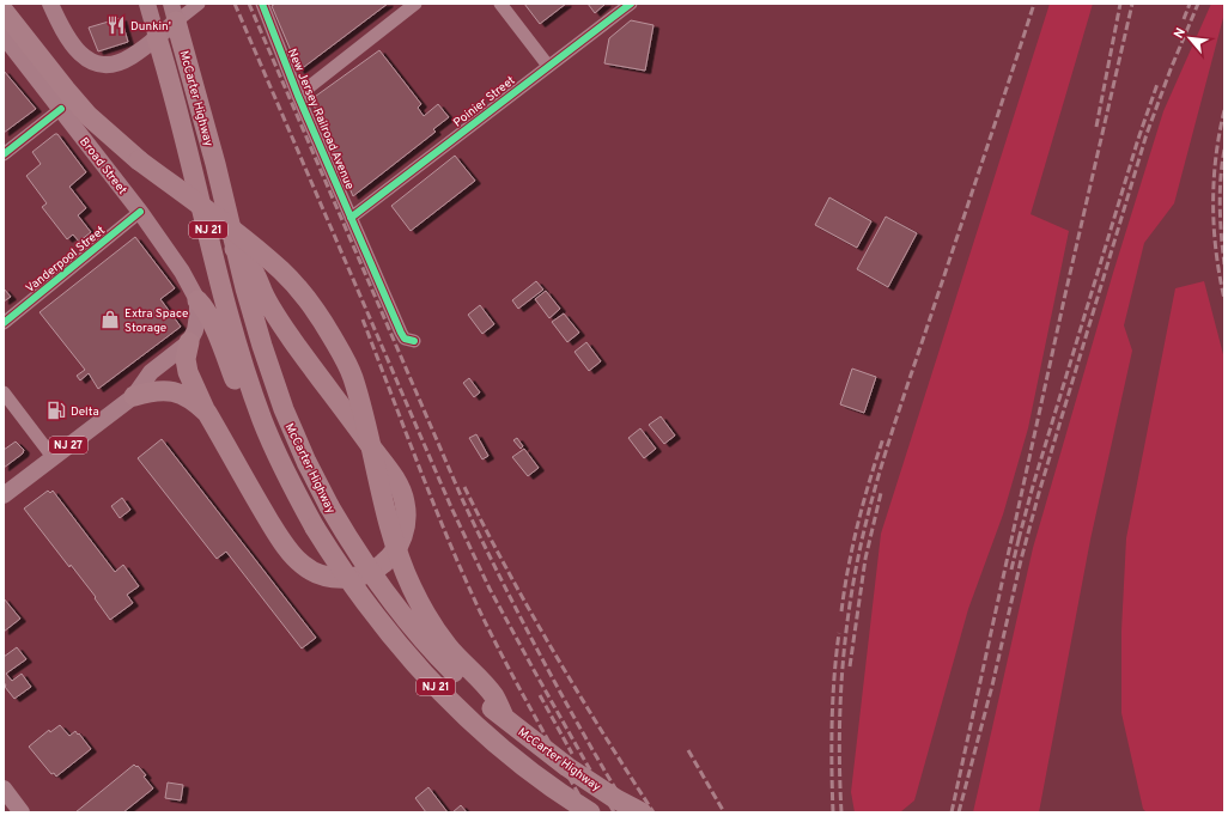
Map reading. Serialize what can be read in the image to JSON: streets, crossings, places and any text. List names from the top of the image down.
{
  "streets": {
    "highway": ["McCarter Highway", "NJ 21"],
    "main road": ["Broad Street", "NJ 27"],
    "street": ["Poinier Street", "New Jersey Railroad Avenue", "Vanderpool Street"]
  },
  "crossings": [
    ["Poinier Street", "New Jersey Railroad Avenue"],
    ["Broad Street", "Vanderpool Street"]
  ],
  "places": {
    "restaurant": ["Dunkin'"],
    "shop": ["Extra Space Storage"],
    "fuel station": ["Delta"]
  },
  "north": "top left"
}
